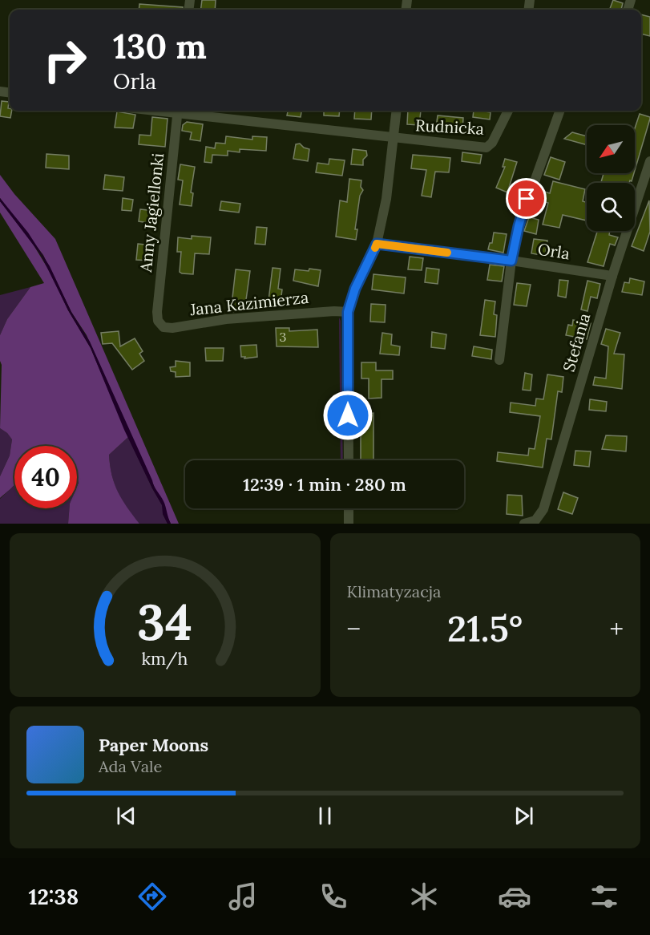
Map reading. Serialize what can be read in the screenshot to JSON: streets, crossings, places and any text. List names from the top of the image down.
{
  "streets": {
    "street": [
      "Rudnicka",
      "Anny Jagiellonki",
      "Orla",
      "Jana Kazimierza",
      "Stefania"
    ]
  },
  "crossings": [
    ["Anny Jagiellonki", "Jana Kazimierza"],
    ["Orla", "Stefania"]
  ],
  "house_numbers": ["3"],
  "north": "bottom left",
  "page": {
    "turn": ["130 m", "Orla"],
    "limit": "40",
    "trip": "12:39 · 1 min · 280 m",
    "tile": "Klimatyzacja",
    "heat": ["−", "21.5°", "+"],
    "song": ["Paper Moons", "Ada Vale"],
    "tabs": "12:38",
    "gauge": ["34", "km/h"]
  }
}
